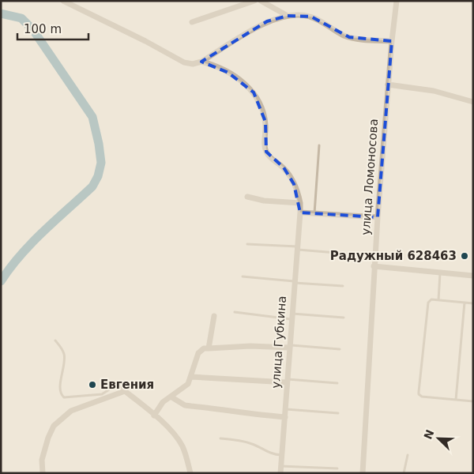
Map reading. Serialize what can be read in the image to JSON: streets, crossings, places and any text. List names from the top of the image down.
{
  "streets": {
    "street": ["улица Ломоносова", "улица Губкина"]
  },
  "places": ["Радужный 628463", "Евгения"],
  "scale_bar": "100 m",
  "north": "top left"
}
